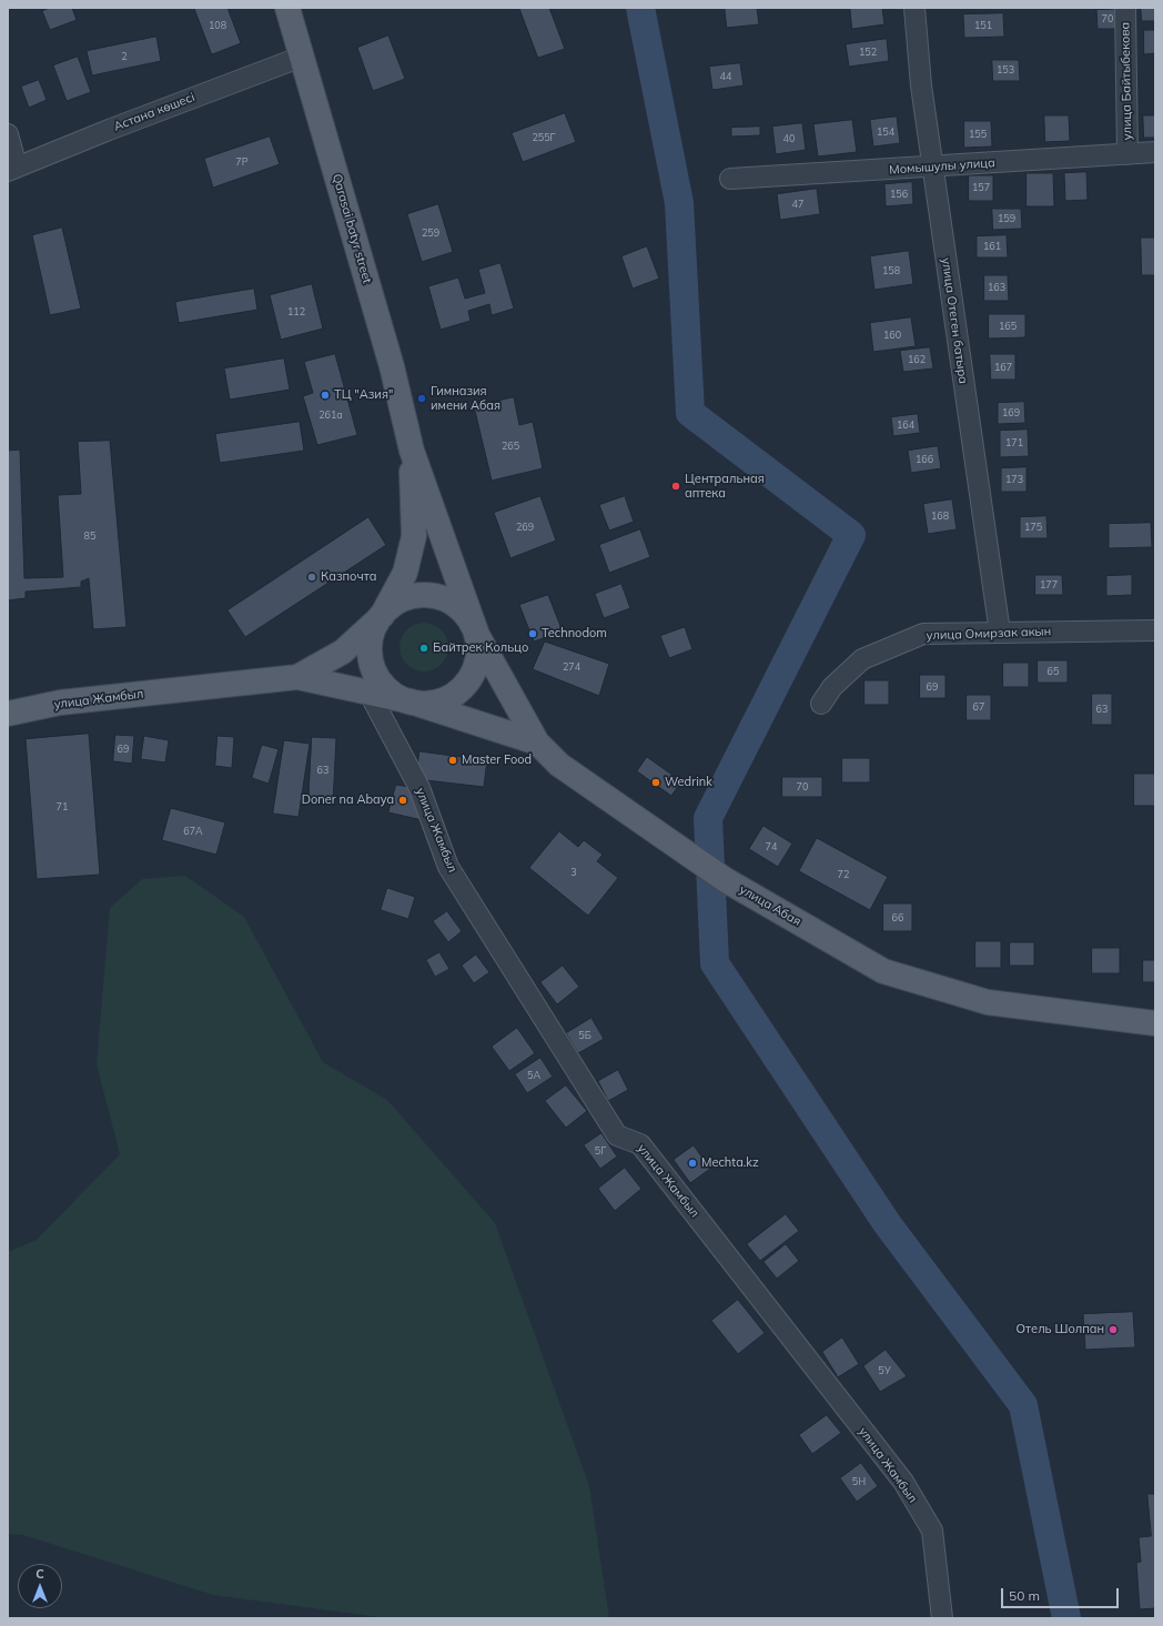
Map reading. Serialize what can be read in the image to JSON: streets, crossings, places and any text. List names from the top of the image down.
{
  "streets": {
    "main road": ["Qarasai batyr street", "улица Жамбыл", "улица Абая"],
    "street": [
      "улица Байтыбекова",
      "Астана көшесі",
      "Момышулы улица",
      "улица Отеген батыра",
      "улица Омирзак акын"
    ]
  },
  "crossings": [
    ["улица Байтыбекова", "Момышулы улица"],
    ["Астана көшесі", "Qarasai batyr street"],
    ["Момышулы улица", "улица Отеген батыра"],
    ["улица Отеген батыра", "улица Омирзак акын"],
    ["улица Жамбыл", "улица Абая"]
  ],
  "places": [
    "ТЦ \"Азия\"",
    "Гимназия имени Абая",
    "Центральная аптека",
    "Казпочта",
    "Technodom",
    "Байтрек Кольцо",
    "Master Food",
    "Wedrink",
    "Doner na Abaya",
    "Mechta.kz",
    "Отель Шолпан"
  ],
  "house_numbers": [
    "70",
    "108",
    "151",
    "152",
    "2",
    "153",
    "44",
    "154",
    "155",
    "255Г",
    "40",
    "7P",
    "157",
    "156",
    "47",
    "159",
    "259",
    "161",
    "158",
    "163",
    "112",
    "165",
    "160",
    "162",
    "167",
    "169",
    "261а",
    "164",
    "171",
    "265",
    "166",
    "173",
    "168",
    "269",
    "175",
    "85",
    "177",
    "274",
    "65",
    "69",
    "67",
    "63",
    "69",
    "63",
    "70",
    "71",
    "67А",
    "74",
    "3",
    "72",
    "66",
    "5Б",
    "5А",
    "5Г",
    "5У",
    "5H"
  ],
  "scale_bar": "50 m",
  "north": "top"
}
